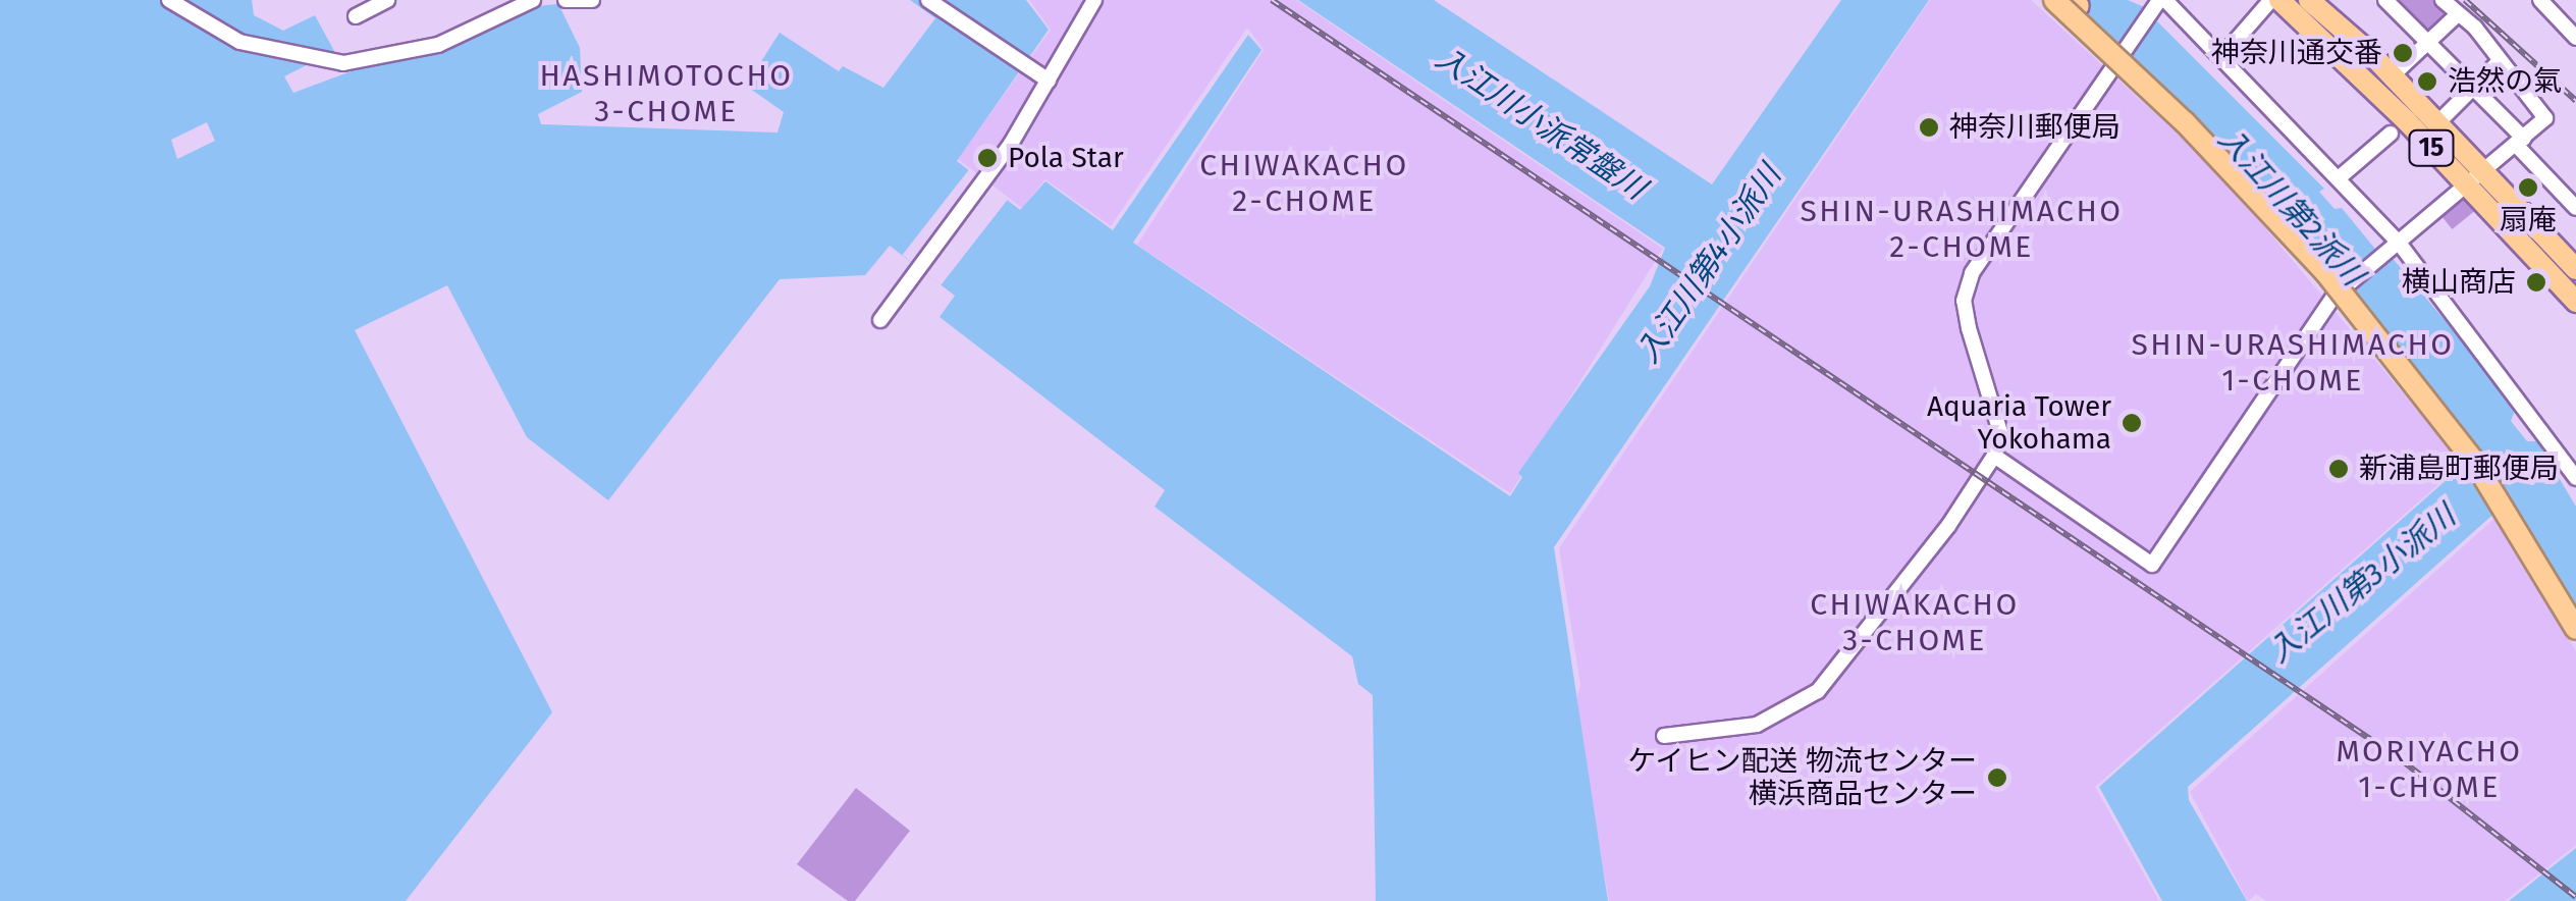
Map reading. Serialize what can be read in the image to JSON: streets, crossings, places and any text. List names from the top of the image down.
{
  "streets": {
    "highway": ["15"]
  },
  "districts": [
    "HASHIMOTOCHO 3-CHOME",
    "CHIWAKACHO 2-CHOME",
    "SHIN-URASHIMACHO 2-CHOME",
    "SHIN-URASHIMACHO 1-CHOME",
    "CHIWAKACHO 3-CHOME",
    "MORIYACHO 1-CHOME"
  ],
  "water": [
    "入江川小派常盤川",
    "入江川第2派川",
    "入江川第4小派川",
    "入江川第3小派川"
  ],
  "places": [
    "神奈川通交番",
    "浩然の氣",
    "神奈川郵便局",
    "Pola Star",
    "扇庵",
    "横山商店",
    "Aquaria Tower Yokohama",
    "新浦島町郵便局",
    "ケイヒン配送 物流センター 横浜商品センター"
  ]
}
